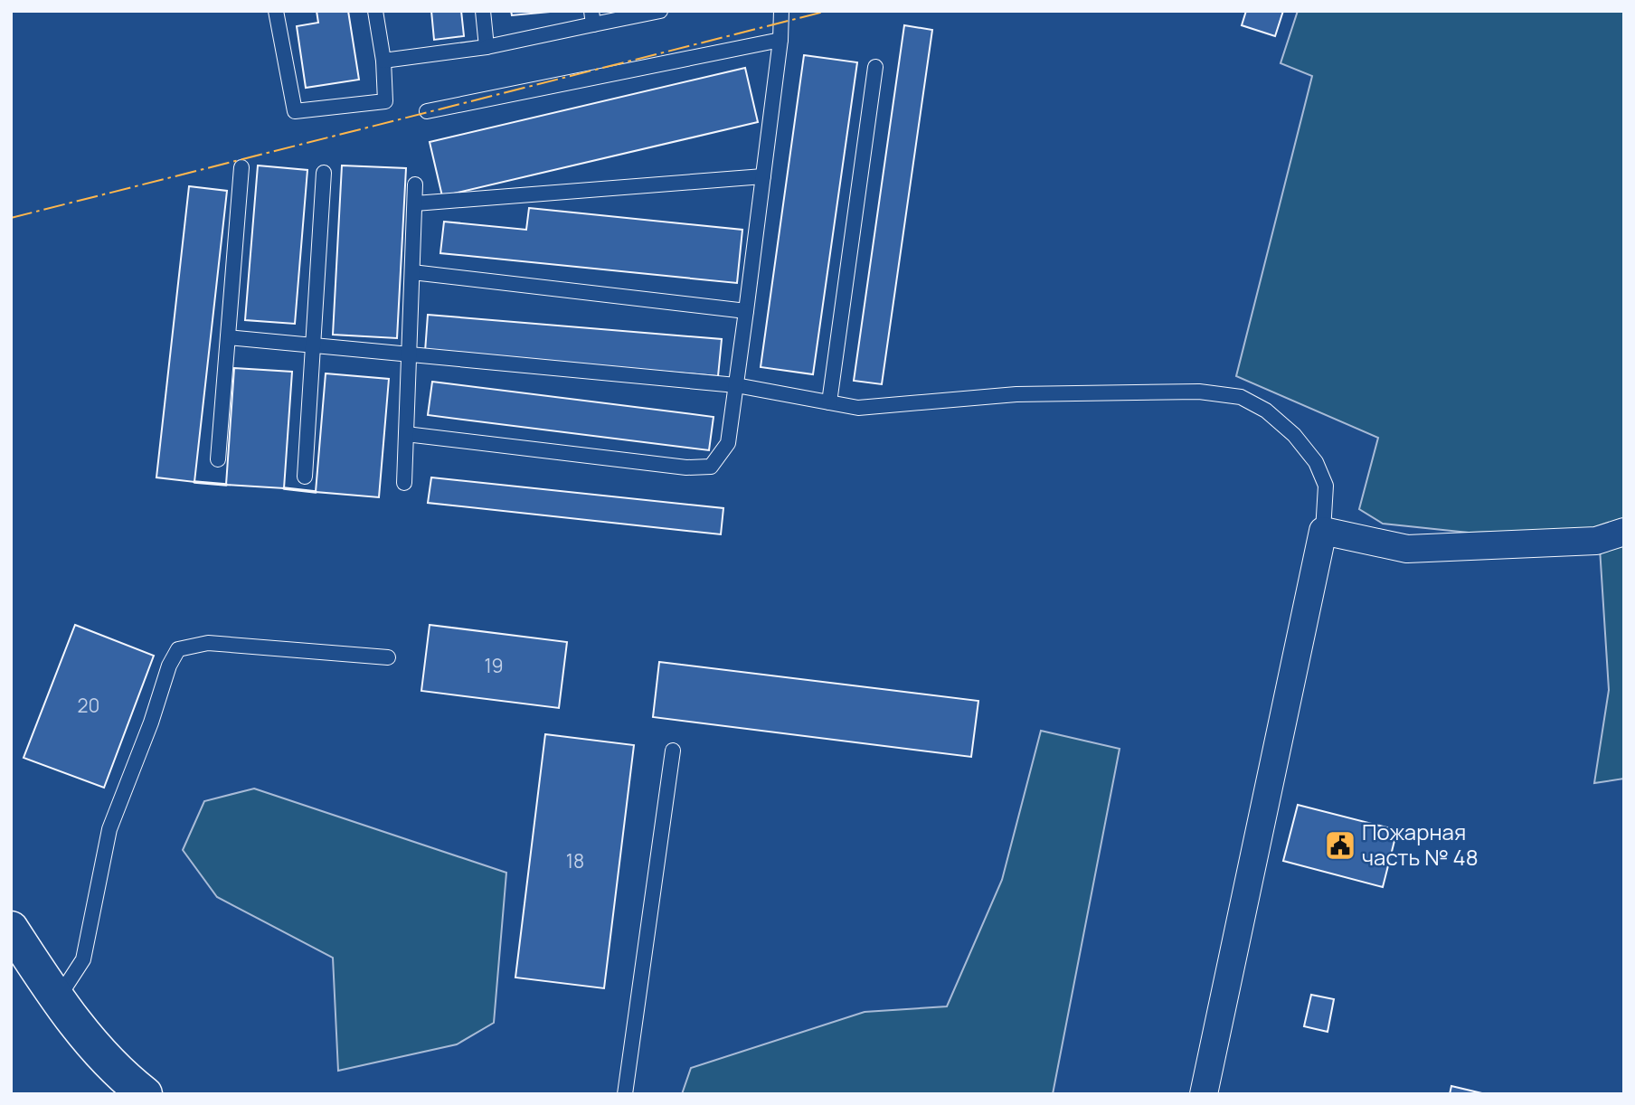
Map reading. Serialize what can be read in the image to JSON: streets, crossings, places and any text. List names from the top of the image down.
{
  "places": {
    "public building": ["Пожарная часть № 48"]
  },
  "house_numbers": ["19", "20", "18"]
}
